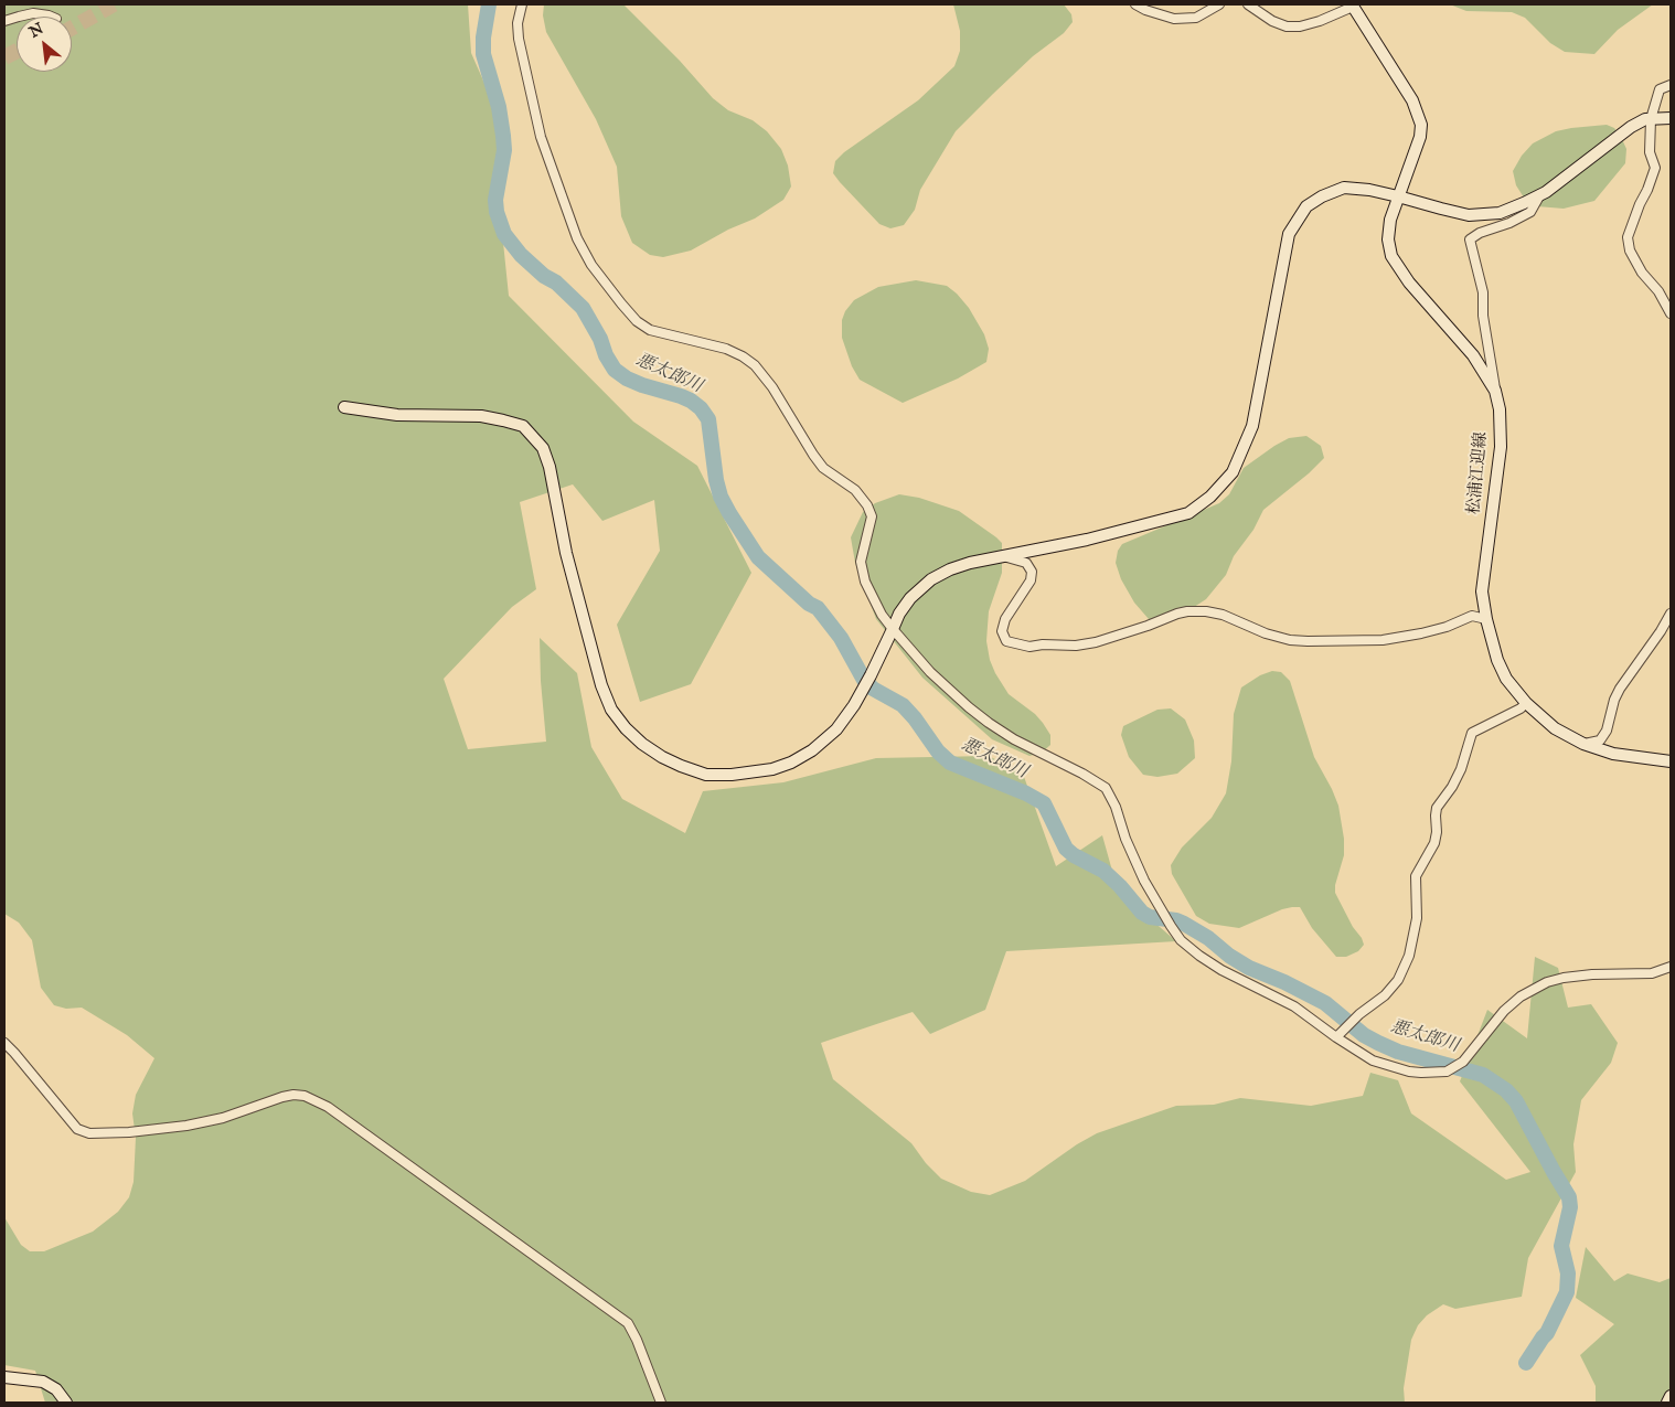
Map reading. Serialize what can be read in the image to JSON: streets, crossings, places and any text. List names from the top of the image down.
{
  "streets": {
    "street": ["松浦江迎線"]
  },
  "water": ["悪太郎川"],
  "north": "top left"
}
